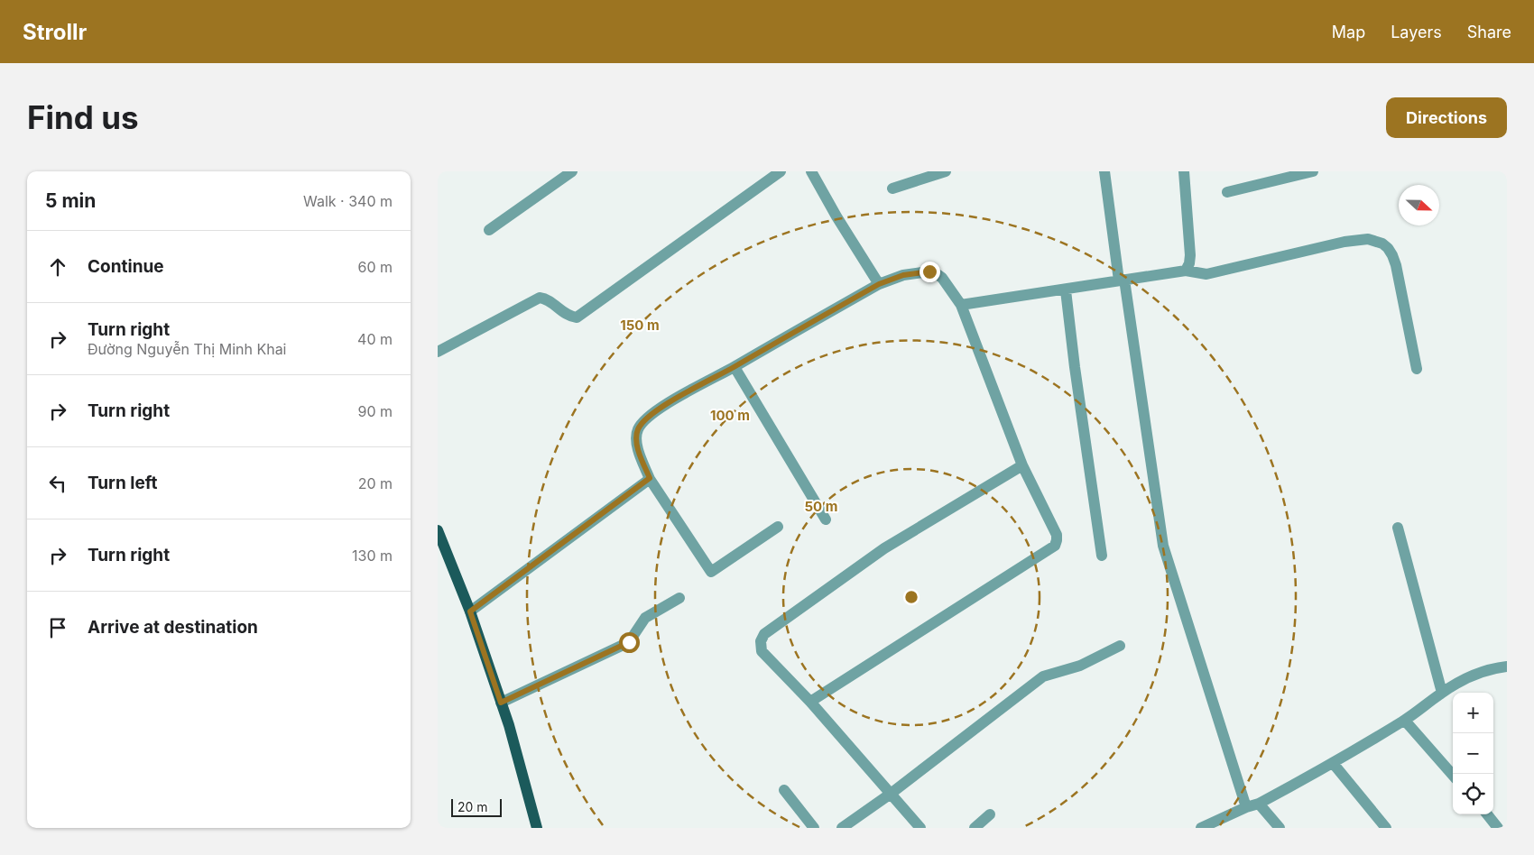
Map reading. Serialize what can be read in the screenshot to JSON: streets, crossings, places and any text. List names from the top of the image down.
{
  "scale_bar": "20 m",
  "north": "right",
  "page": {
    "header": "Strollr",
    "nav": ["Map", "Layers", "Share"],
    "buttons": "Directions",
    "title": "Find us",
    "heading": ["5 min", "Walk · 340 m"],
    "list": [
      ["Continue", "60 m"],
      ["Turn right", "Đường Nguyễn Thị Minh Khai", "40 m"],
      ["Turn right", "90 m"],
      ["Turn left", "20 m"],
      ["Turn right", "130 m"],
      "Arrive at destination"
    ],
    "map_buttons": ["+", "−"],
    "scale": "20 m"
  },
  "rings": ["150 m", "100 m", "50 m"]
}
